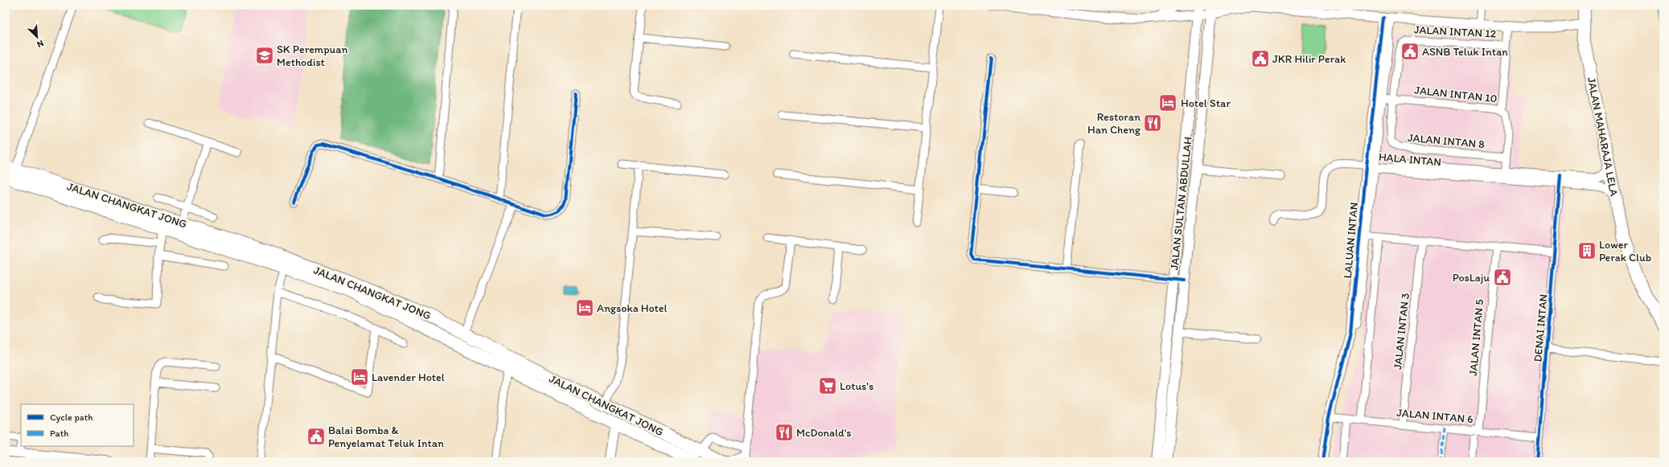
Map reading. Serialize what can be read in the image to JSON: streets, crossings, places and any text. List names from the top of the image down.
{
  "streets": {
    "highway": ["JALAN MAHARAJA LELA", "JALAN CHANGKAT JONG"],
    "main road": ["JALAN SULTAN ABDULLAH"],
    "street": [
      "JALAN INTAN 12",
      "JALAN INTAN 10",
      "JALAN INTAN 8",
      "HALA INTAN",
      "LALUAN INTAN",
      "DENAI INTAN",
      "JALAN INTAN 3",
      "JALAN INTAN 5",
      "JALAN INTAN 6"
    ]
  },
  "crossings": [
    ["JALAN INTAN 12", "JALAN INTAN 10"],
    ["JALAN INTAN 12", "JALAN INTAN 8"],
    ["JALAN INTAN 10", "JALAN INTAN 8"],
    ["JALAN INTAN 10", "HALA INTAN"],
    ["JALAN INTAN 10", "LALUAN INTAN"],
    ["JALAN MAHARAJA LELA", "HALA INTAN"],
    ["HALA INTAN", "LALUAN INTAN"],
    ["HALA INTAN", "DENAI INTAN"],
    ["LALUAN INTAN", "JALAN INTAN 6"],
    ["DENAI INTAN", "JALAN INTAN 6"],
    ["JALAN INTAN 3", "JALAN INTAN 6"],
    ["JALAN INTAN 5", "JALAN INTAN 6"]
  ],
  "places": {
    "public building": [
      "ASNB Teluk Intan",
      "JKR Hilir Perak",
      "PosLaju",
      "Balai Bomba & Penyelamat Teluk Intan"
    ],
    "school or university": ["SK Perempuan Methodist"],
    "hotel": ["Hotel Star", "Angsoka Hotel", "Lavender Hotel"],
    "restaurant": ["Restoran Han Cheng", "McDonald's"],
    "building": ["Lower Perak Club"],
    "supermarket": ["Lotus's"]
  },
  "legend": ["Cycle path", "Path"],
  "north": "bottom right"
}
